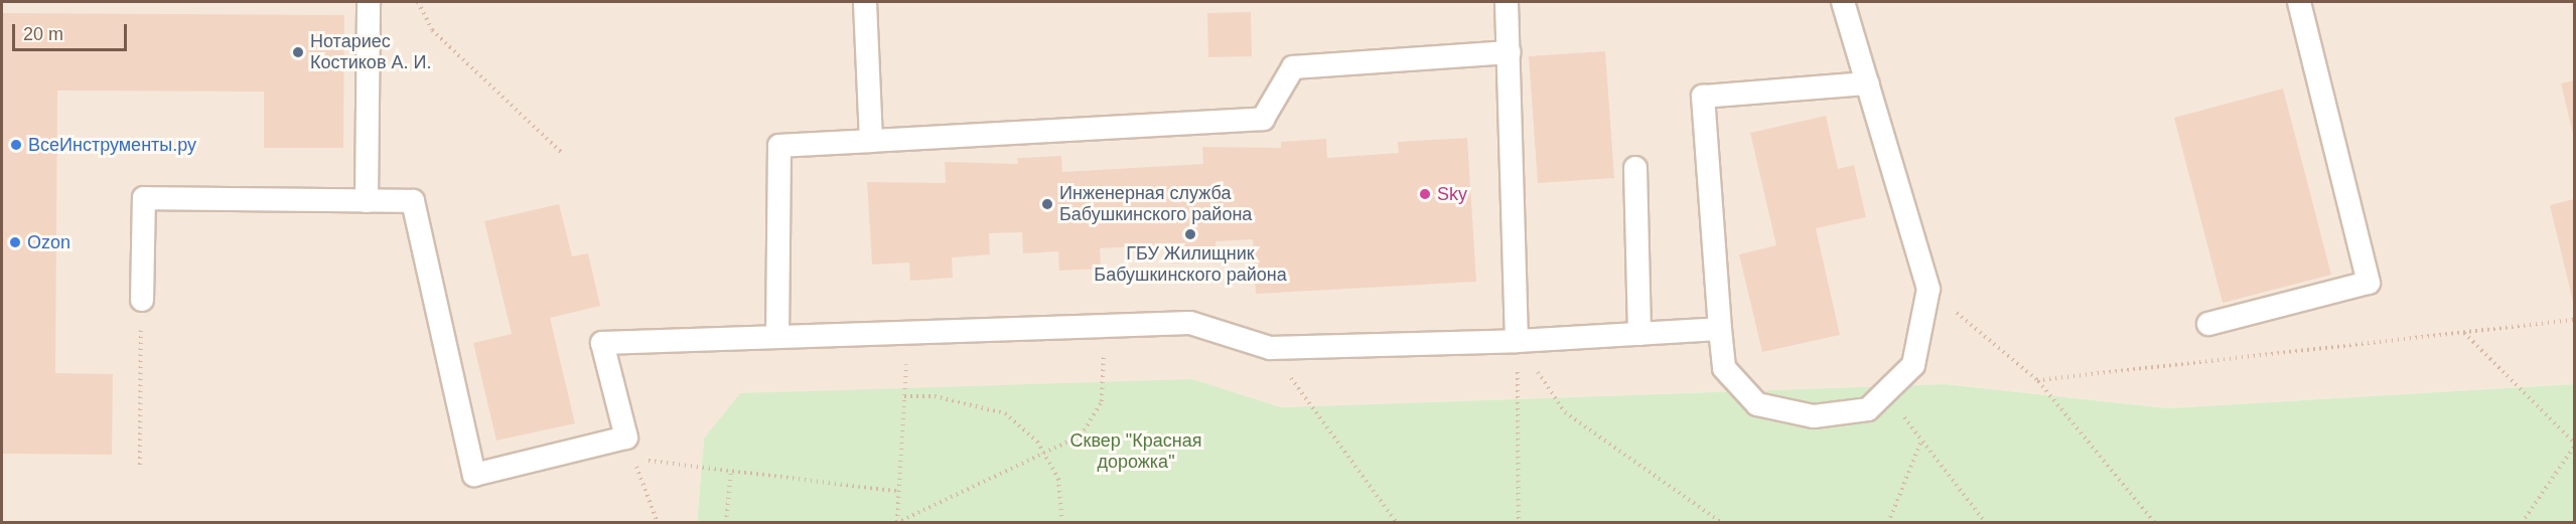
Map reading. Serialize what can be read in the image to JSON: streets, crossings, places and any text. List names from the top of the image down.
{
  "parks": ["Сквер \"Красная дорожка\""],
  "places": [
    "Нотариec Костиков А. И.",
    "ВсеИнструменты.ру",
    "Sky",
    "Инженерная служба Бабушкинского района",
    "ГБУ Жилищник Бабушкинского района",
    "Ozon"
  ],
  "scale_bar": "20 m"
}
